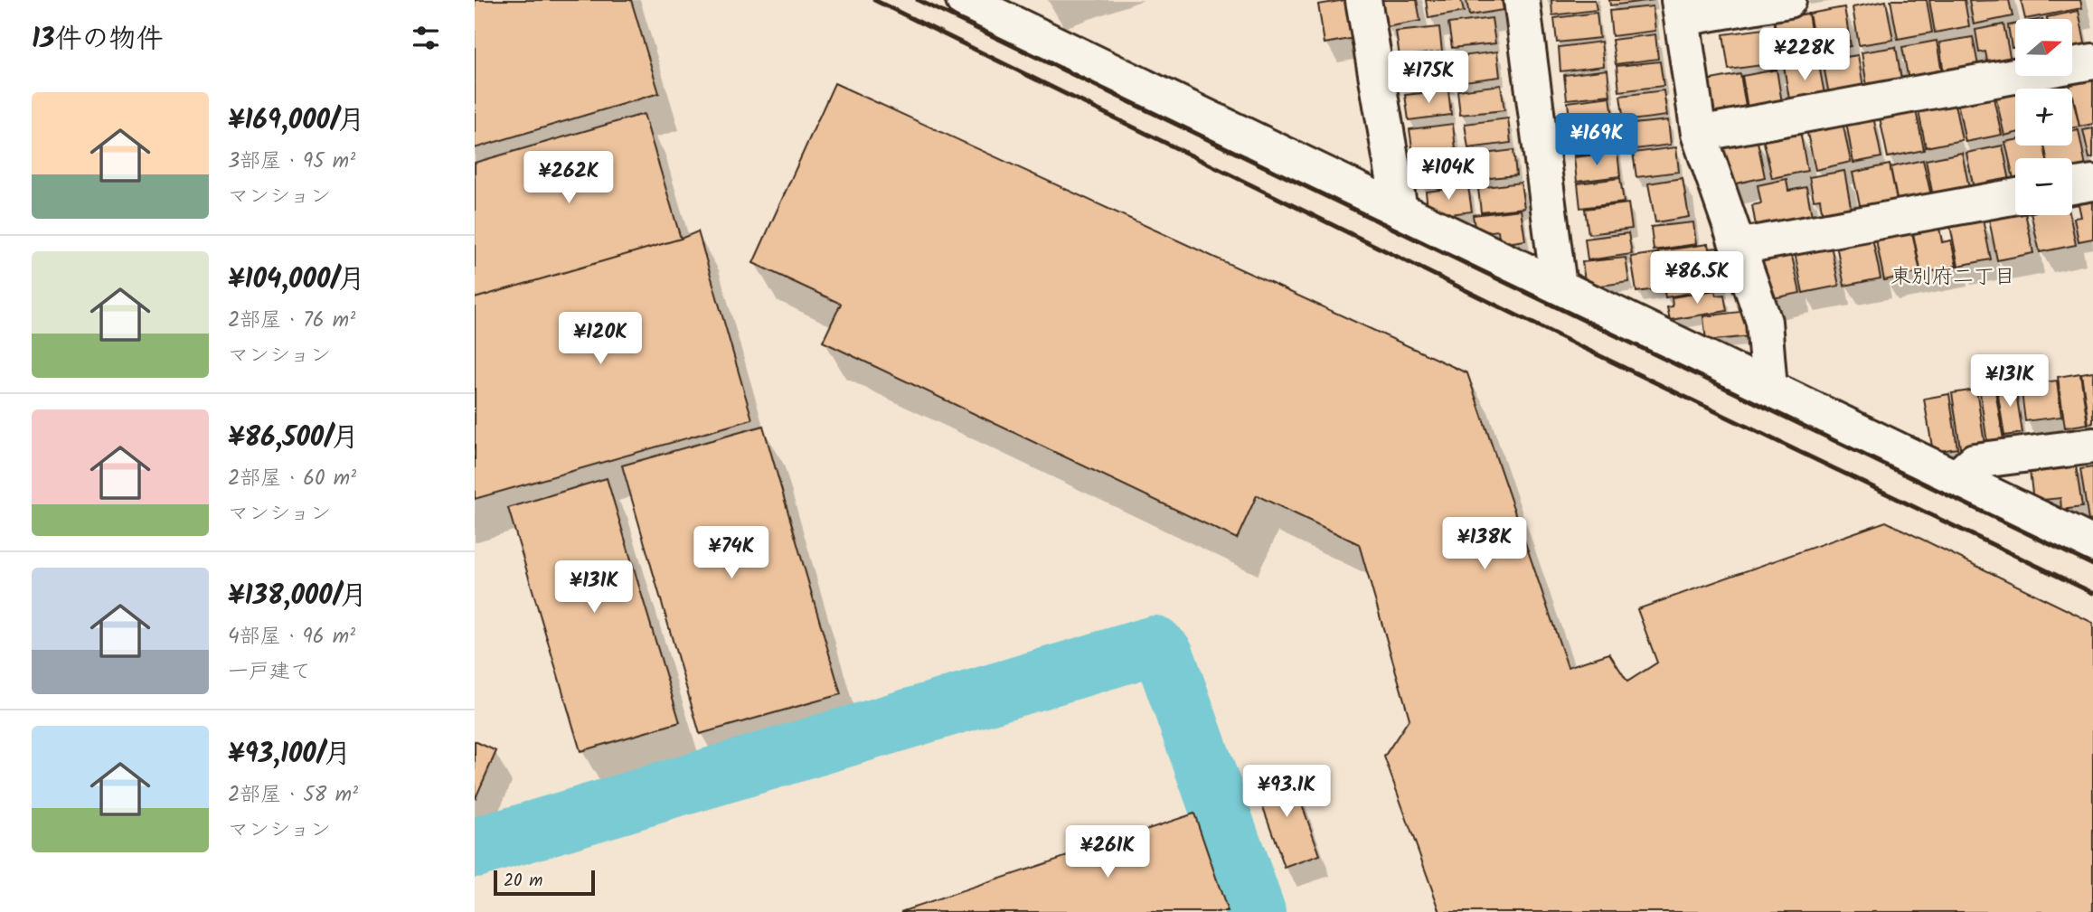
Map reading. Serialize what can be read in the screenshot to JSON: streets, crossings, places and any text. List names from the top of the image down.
{
  "districts": ["東別府二丁目"],
  "scale_bar": "20 m",
  "north": "right",
  "page": {
    "heading": "13件の物件",
    "map_buttons": ["+", "−"],
    "price": [
      "¥228K",
      "¥175K",
      "¥169K",
      "¥104K",
      "¥262K",
      "¥86.5K",
      "¥120K",
      "¥131K",
      "¥138K",
      "¥74K",
      "¥131K",
      "¥93.1K",
      "¥261K"
    ],
    "list": [
      {
        "name": "¥169,000/月",
        "note": "3部屋 · 95 m² · マンション"
      },
      {
        "name": "¥104,000/月",
        "note": "2部屋 · 76 m² · マンション"
      },
      {
        "name": "¥86,500/月",
        "note": "2部屋 · 60 m² · マンション"
      },
      {
        "name": "¥138,000/月",
        "note": "4部屋 · 96 m² · 一戸建て"
      },
      {
        "name": "¥93,100/月",
        "note": "2部屋 · 58 m² · マンション"
      }
    ],
    "scale": "20 m"
  }
}
